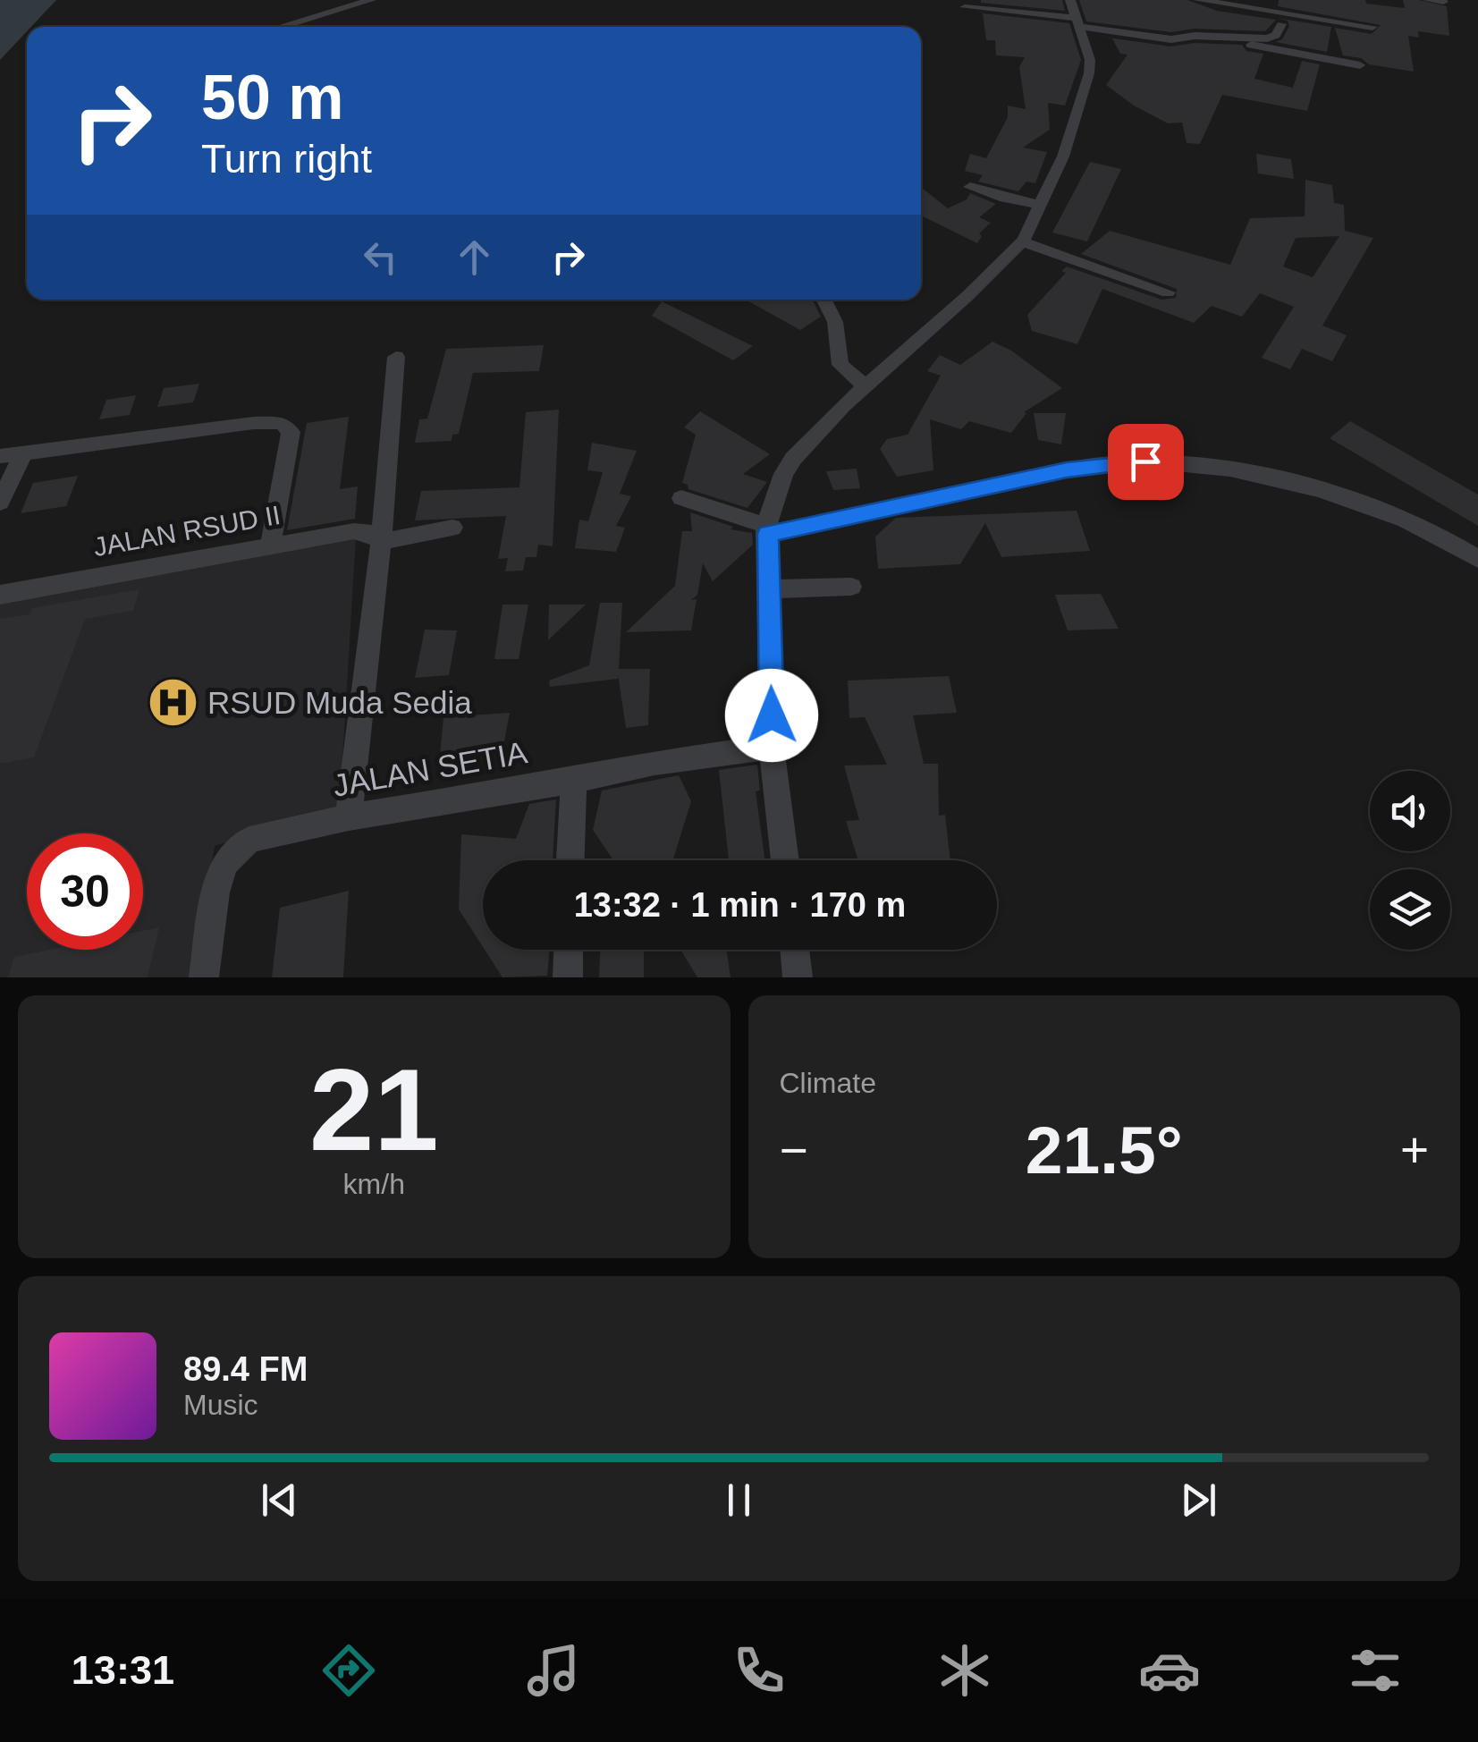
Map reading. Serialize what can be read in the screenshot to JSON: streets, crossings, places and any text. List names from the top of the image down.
{
  "streets": {
    "street": ["JALAN RSUD II", "JALAN SETIA"]
  },
  "places": {
    "hospital": ["RSUD Muda Sedia"]
  },
  "page": {
    "turn": ["50 m", "Turn right"],
    "limit": "30",
    "trip": "13:32 · 1 min · 170 m",
    "tile": [
      ["21", "km/h"],
      "Climate"
    ],
    "heat": ["−", "21.5°", "+"],
    "song": ["89.4 FM", "Music"],
    "tabs": "13:31"
  }
}
